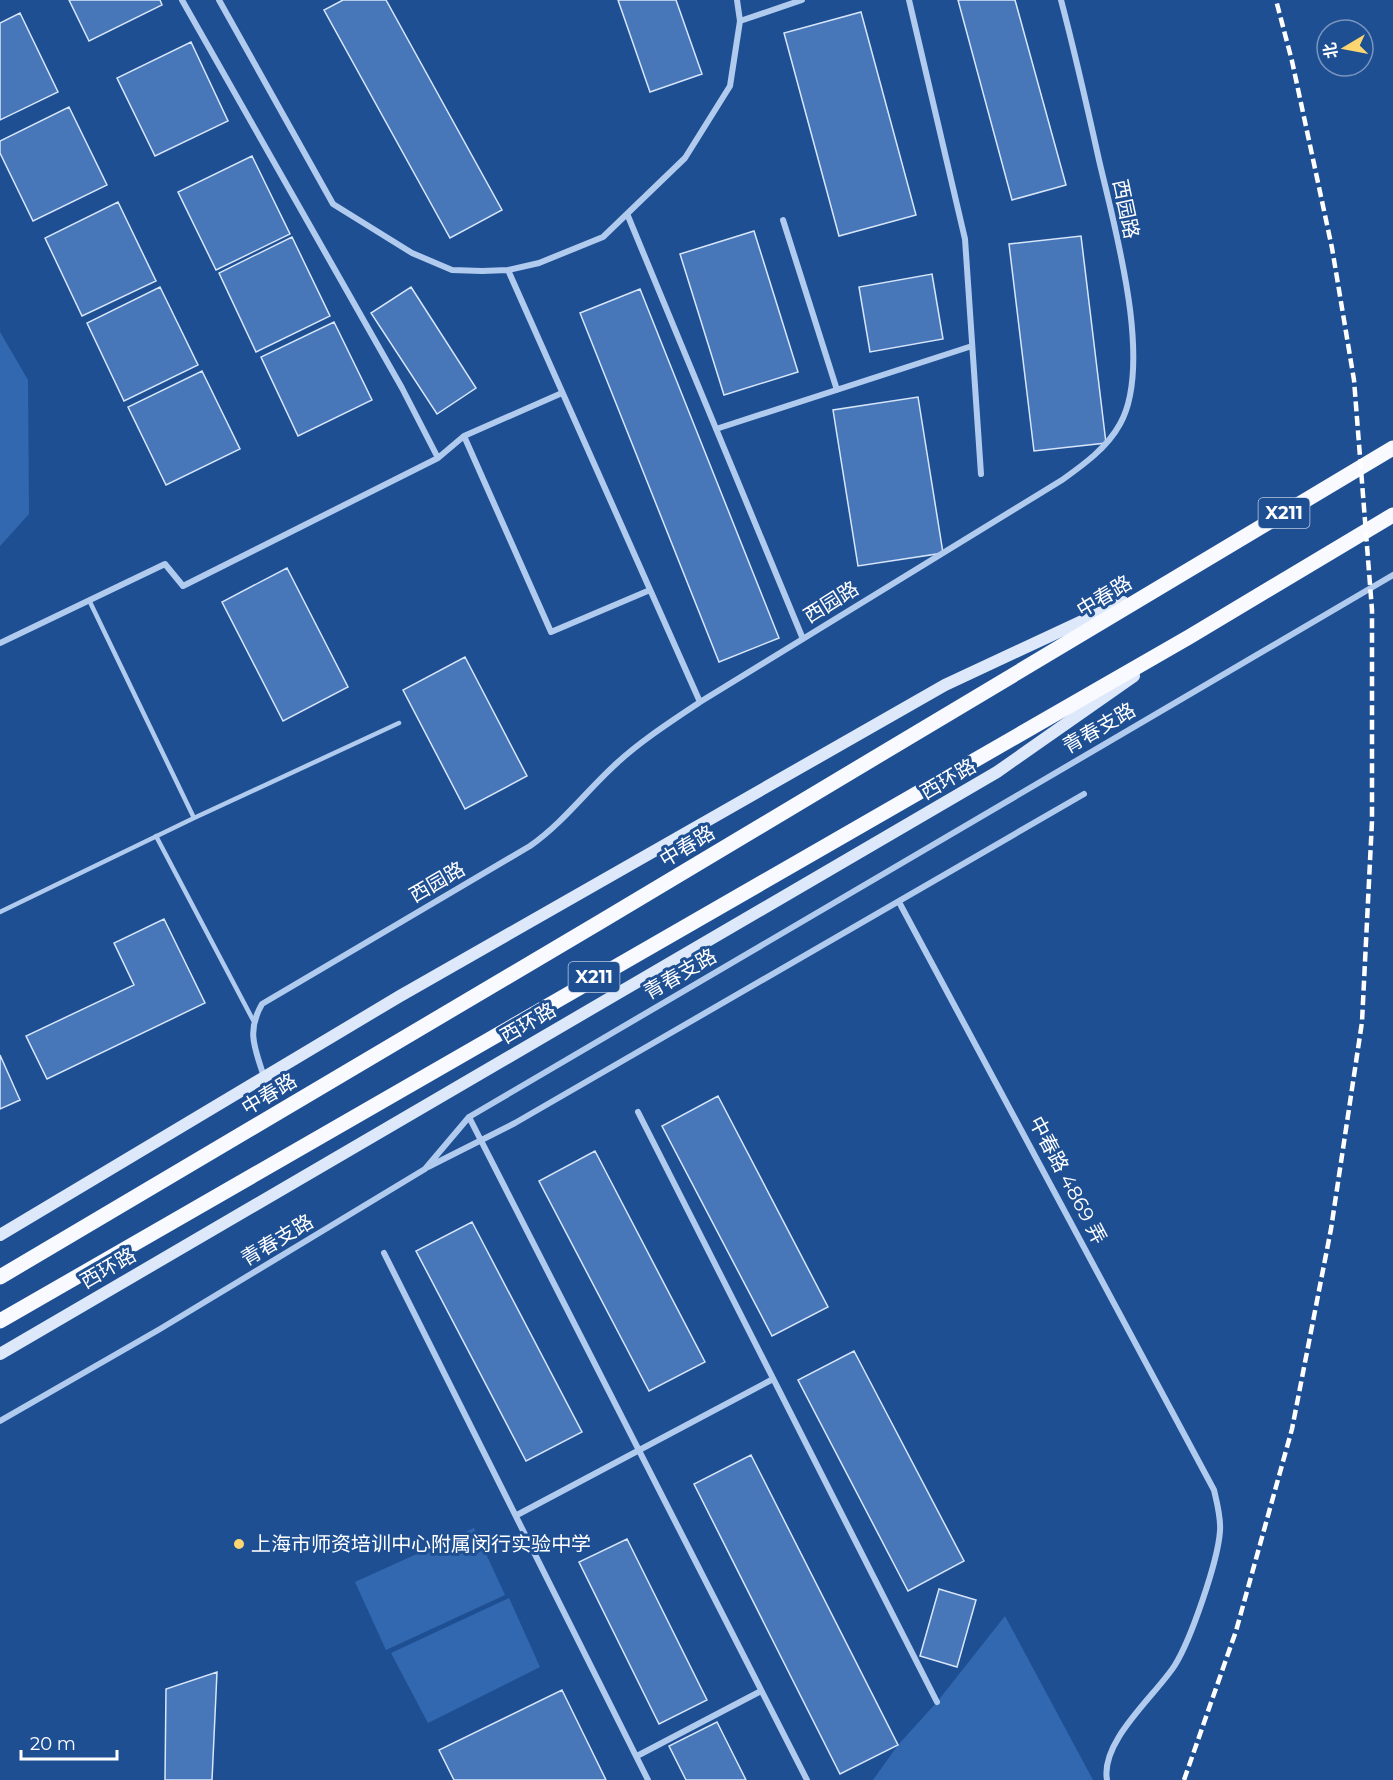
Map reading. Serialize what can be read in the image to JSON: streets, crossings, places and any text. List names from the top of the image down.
{
  "streets": {
    "main road": ["X211", "中春路", "西环路"],
    "street": ["西园路", "青春支路", "中春路 4869 弄"]
  },
  "crossings": [
    ["X211", "西环路"]
  ],
  "places": ["上海市师资培训中心附属闵行实验中学"],
  "scale_bar": "20 m",
  "north": "left"
}
